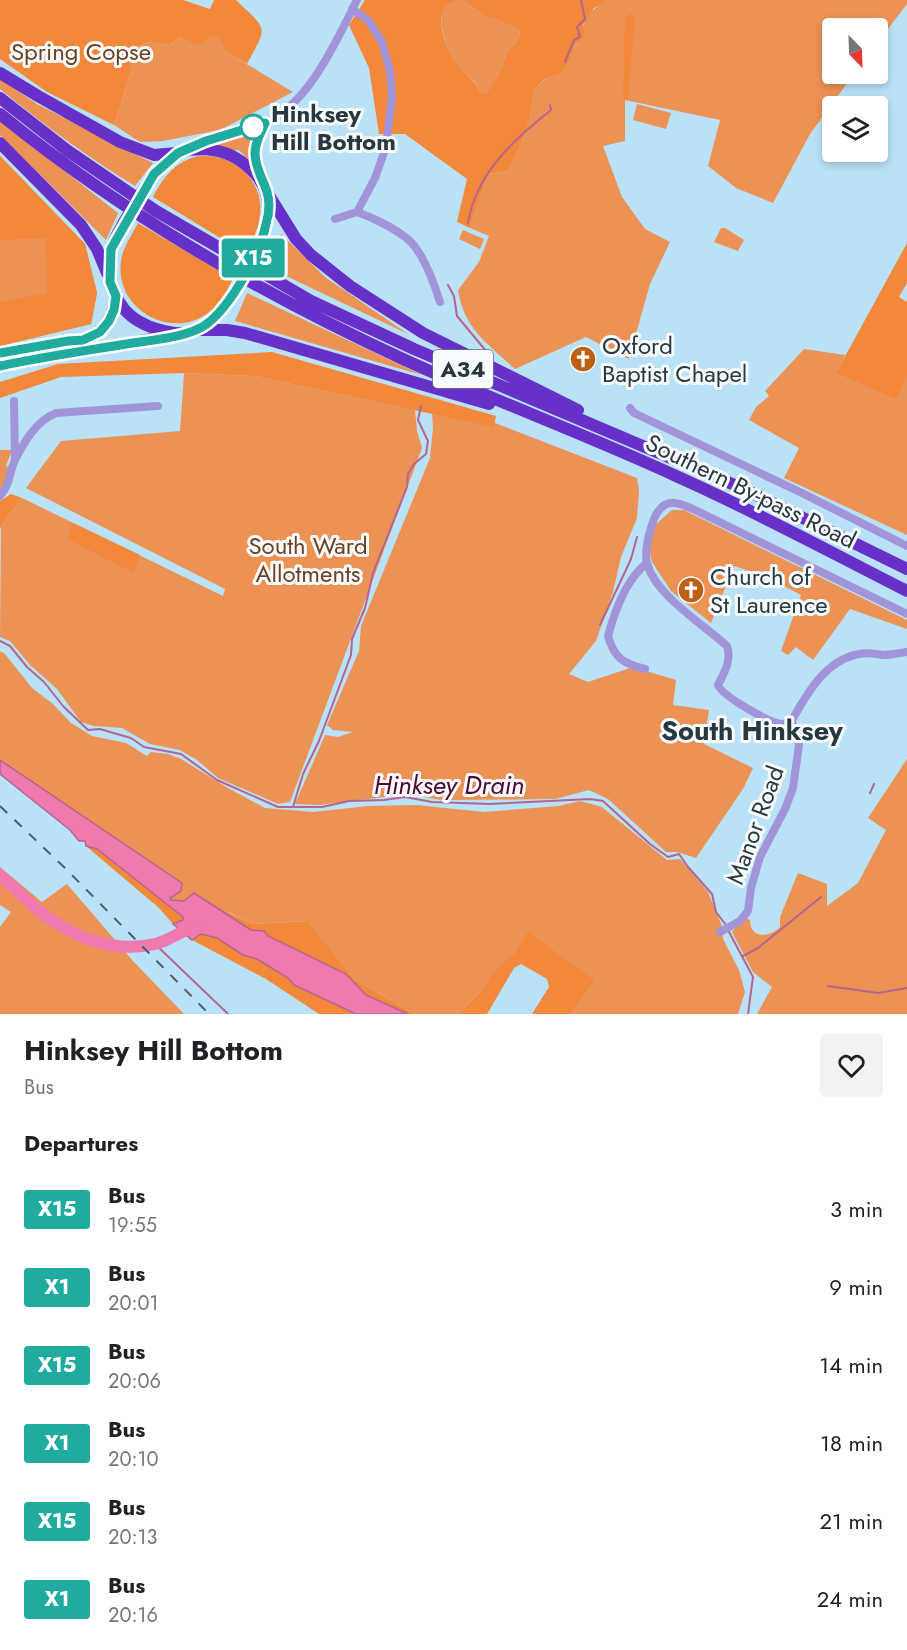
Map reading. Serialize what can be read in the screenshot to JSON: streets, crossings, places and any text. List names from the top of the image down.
{
  "streets": {
    "highway": ["A34", "Southern By-pass Road"],
    "street": ["Manor Road"]
  },
  "crossings": [
    ["A34", "Southern By-pass Road"]
  ],
  "districts": ["South Hinksey"],
  "water": ["Hinksey Drain"],
  "parks": ["Spring Copse", "South Ward Allotments"],
  "places": {
    "other": ["Hinksey Hill Bottom"],
    "church": ["Oxford Baptist Chapel", "Church of St Laurence"]
  },
  "lines": ["bus line X15"],
  "north": "bottom right",
  "page": {
    "on_map": "X15",
    "heading": [
      ["Hinksey Hill Bottom", "Bus"],
      "Departures"
    ],
    "list": [
      {
        "mark": "X15",
        "name": "Bus",
        "note": "19:55",
        "value": "3 min"
      },
      {
        "mark": "X1",
        "name": "Bus",
        "note": "20:01",
        "value": "9 min"
      },
      {
        "mark": "X15",
        "name": "Bus",
        "note": "20:06",
        "value": "14 min"
      },
      {
        "mark": "X1",
        "name": "Bus",
        "note": "20:10",
        "value": "18 min"
      },
      {
        "mark": "X15",
        "name": "Bus",
        "note": "20:13",
        "value": "21 min"
      },
      {
        "mark": "X1",
        "name": "Bus",
        "note": "20:16",
        "value": "24 min"
      }
    ]
  }
}
